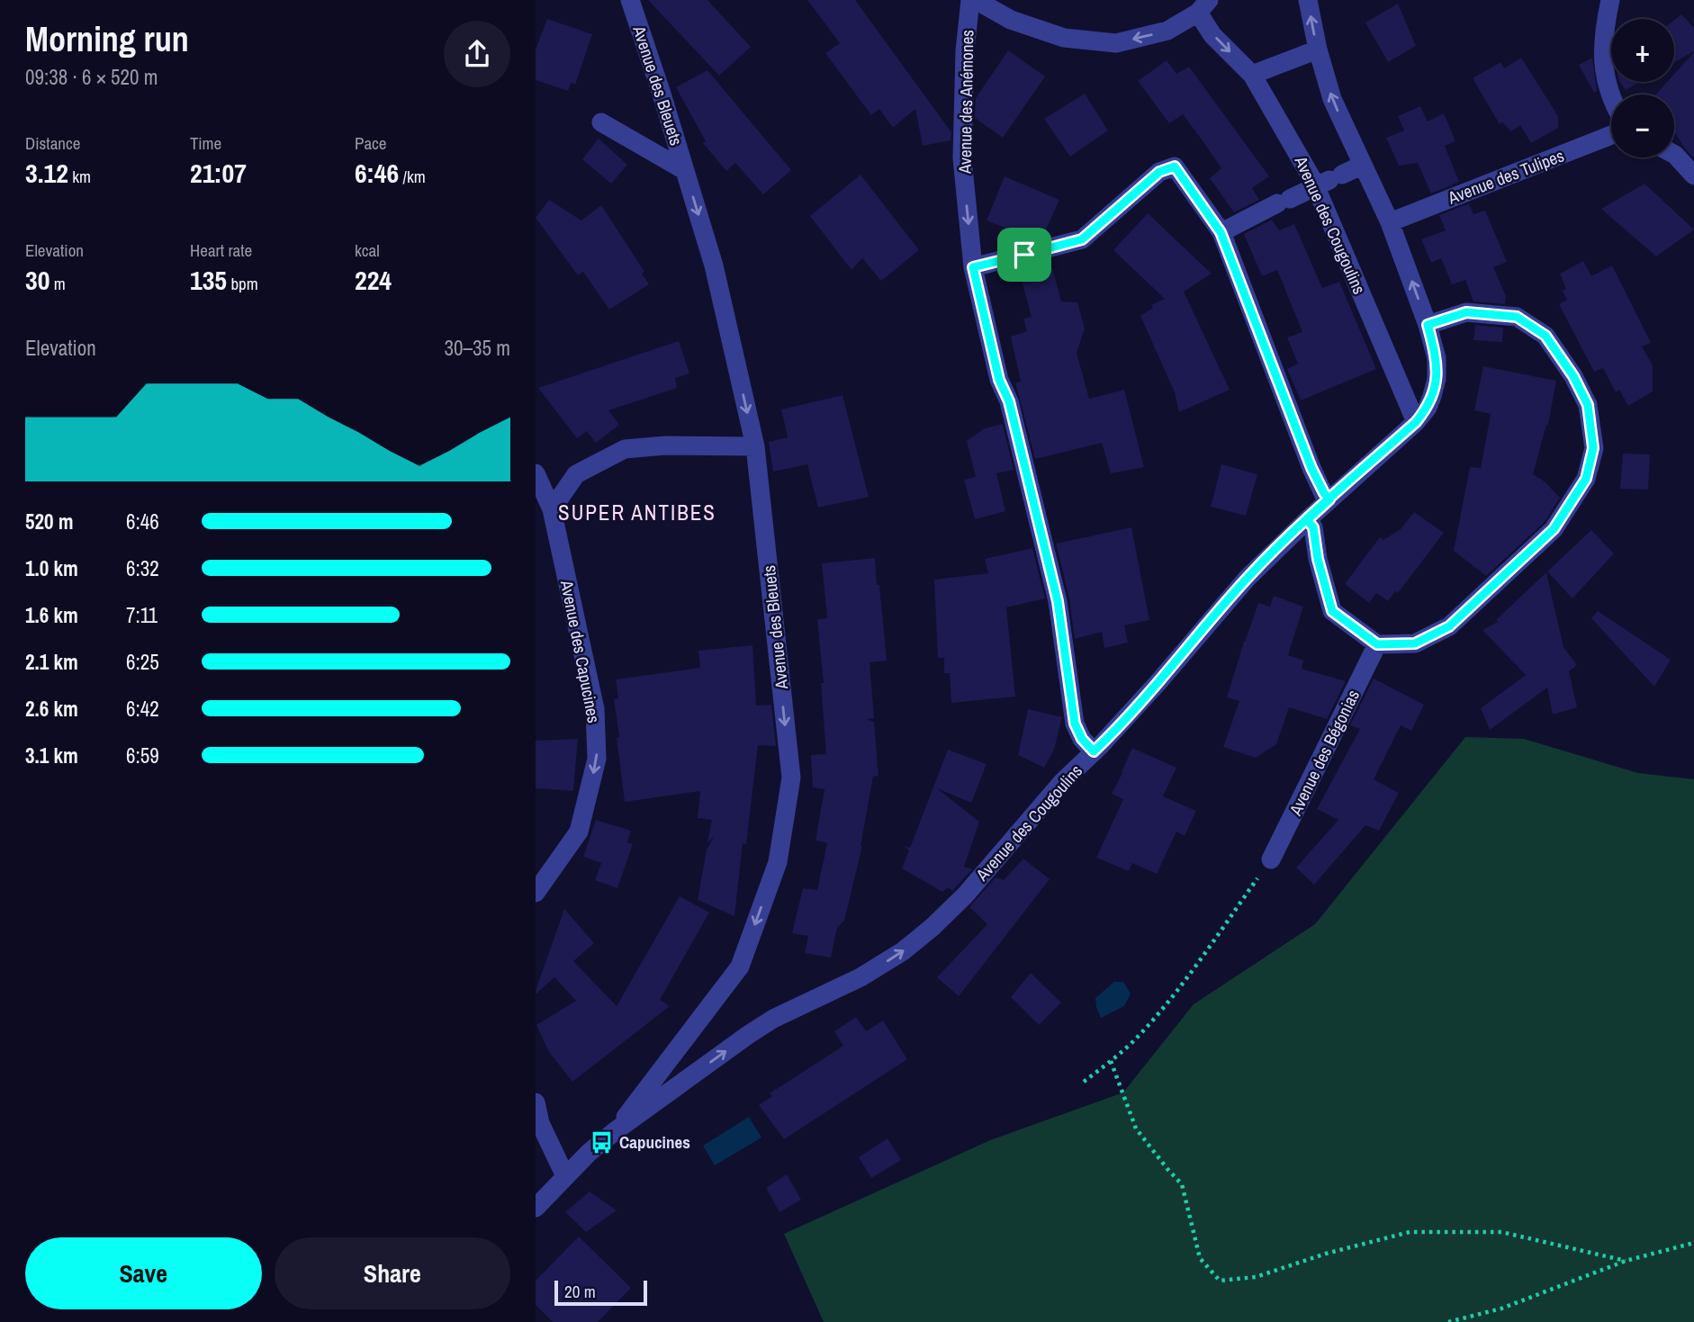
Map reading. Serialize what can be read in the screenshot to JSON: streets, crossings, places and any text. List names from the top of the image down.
{
  "streets": {
    "street": [
      "Avenue des Bleuets",
      "Avenue des Anémones",
      "Avenue des Tulipes",
      "Avenue des Cougoulins",
      "Avenue des Capucines",
      "Avenue des Bégonias"
    ]
  },
  "crossings": [
    ["Avenue des Bleuets", "Avenue des Cougoulins"],
    ["Avenue des Anémones", "Avenue des Cougoulins"],
    ["Avenue des Tulipes", "Avenue des Cougoulins"]
  ],
  "one_way": ["Avenue des Bleuets", "Avenue des Capucines"],
  "districts": ["SUPER ANTIBES"],
  "places": {
    "bus stop": ["Capucines"]
  },
  "scale_bar": "20 m",
  "page": {
    "heading": ["Morning run", "09:38 · 6 × 520 m"],
    "map_buttons": ["+", "−"],
    "stats": [
      ["Distance", "3.12 km"],
      ["Time", "21:07"],
      ["Pace", "6:46 /km"],
      ["Elevation", "30 m"],
      ["Heart rate", "135 bpm"],
      ["kcal", "224"]
    ],
    "chart": ["Elevation", "30–35 m"],
    "list": [
      {
        "name": "520 m",
        "note": "6:46"
      },
      {
        "name": "1.0 km",
        "note": "6:32"
      },
      {
        "name": "1.6 km",
        "note": "7:11"
      },
      {
        "name": "2.1 km",
        "note": "6:25"
      },
      {
        "name": "2.6 km",
        "note": "6:42"
      },
      {
        "name": "3.1 km",
        "note": "6:59"
      }
    ],
    "buttons": ["Save", "Share"],
    "scale": "20 m"
  }
}
